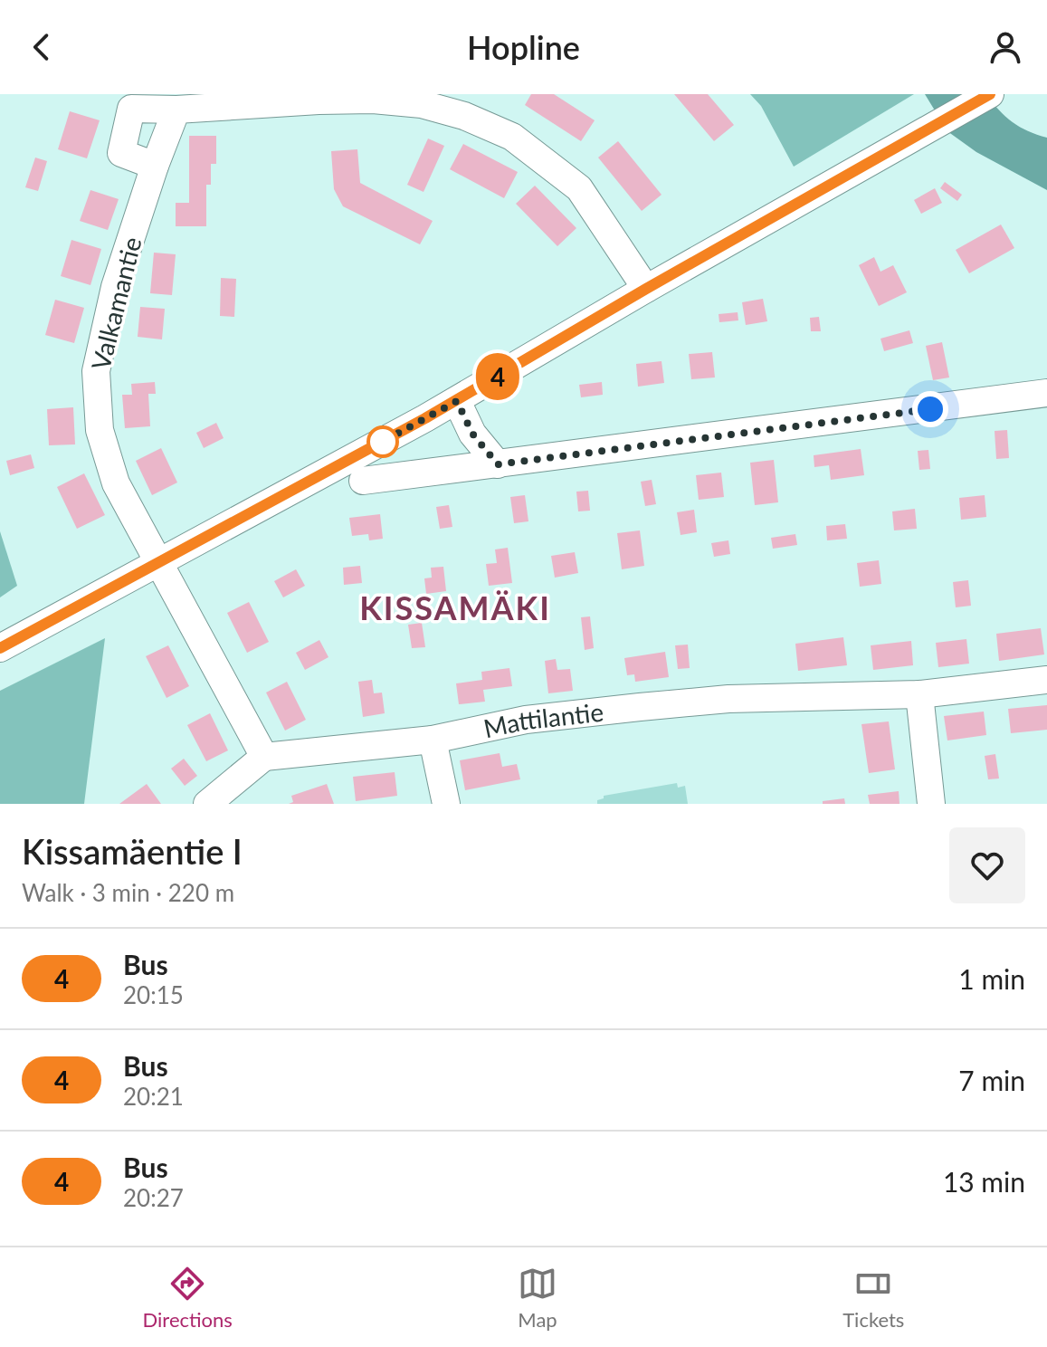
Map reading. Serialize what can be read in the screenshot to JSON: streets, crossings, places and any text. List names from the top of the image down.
{
  "streets": {
    "street": ["Valkamantie", "Mattilantie"]
  },
  "districts": ["KISSAMÄKI"],
  "lines": ["bus line 4"],
  "page": {
    "header": "Hopline",
    "on_map": "4",
    "heading": ["Kissamäentie I", "Walk · 3 min · 220 m"],
    "list": [
      {
        "mark": "4",
        "name": "Bus",
        "note": "20:15",
        "value": "1 min"
      },
      {
        "mark": "4",
        "name": "Bus",
        "note": "20:21",
        "value": "7 min"
      },
      {
        "mark": "4",
        "name": "Bus",
        "note": "20:27",
        "value": "13 min"
      }
    ],
    "tabs": ["Directions", "Map", "Tickets"]
  }
}
